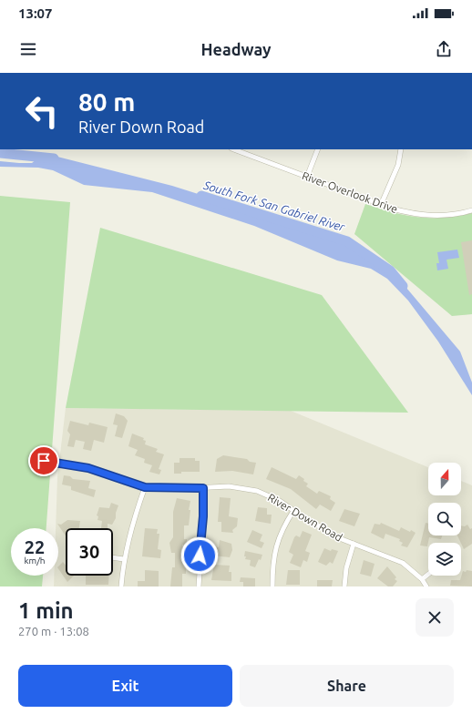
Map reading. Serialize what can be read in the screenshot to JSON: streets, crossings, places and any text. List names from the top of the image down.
{
  "streets": {
    "street": ["River Overlook Drive", "River Down Road"]
  },
  "water": ["South Fork San Gabriel River"],
  "north": "top",
  "page": {
    "status": "13:07",
    "header": "Headway",
    "turn": ["80 m", "River Down Road"],
    "speed": "22 km/h",
    "limit": "30",
    "heading": ["1 min", "270 m · 13:08"],
    "buttons": ["Exit", "Share"]
  }
}
